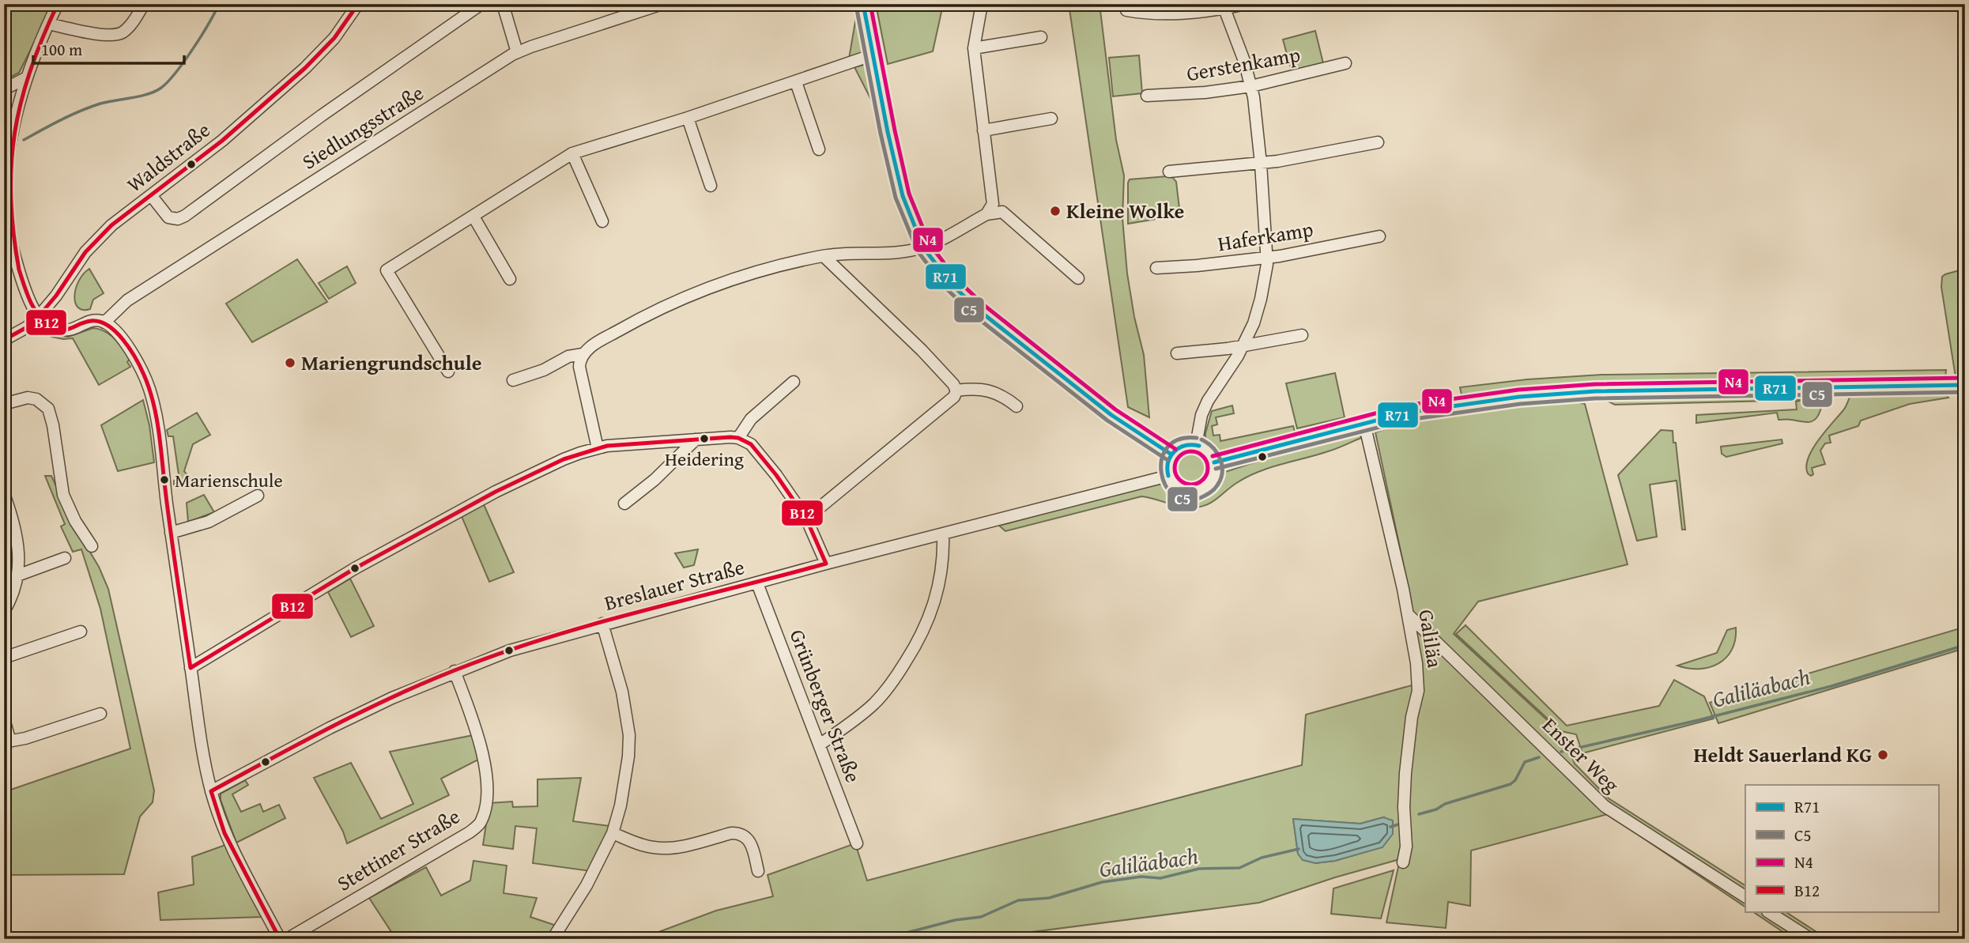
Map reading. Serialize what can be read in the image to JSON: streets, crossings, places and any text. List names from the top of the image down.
{
  "streets": {
    "street": [
      "Gerstenkamp",
      "Siedlungsstraße",
      "Waldstraße",
      "Haferkamp",
      "Breslauer Straße",
      "Galiläa",
      "Grünberger Straße",
      "Enster Weg",
      "Stettiner Straße"
    ]
  },
  "crossings": [
    ["Breslauer Straße", "Grünberger Straße"],
    ["Breslauer Straße", "Stettiner Straße"],
    ["Galiläa", "Enster Weg"]
  ],
  "water": ["Galiläabach"],
  "places": [
    "Kleine Wolke",
    "Mariengrundschule",
    "Heidering",
    "Marienschule",
    "Heldt Sauerland KG"
  ],
  "lines": [
    "transit line R71",
    "transit line N4",
    "transit line B12",
    "transit line C5"
  ],
  "legend": [
    "R71",
    "C5",
    "N4",
    "B12"
  ],
  "scale_bar": "100 m"
}
